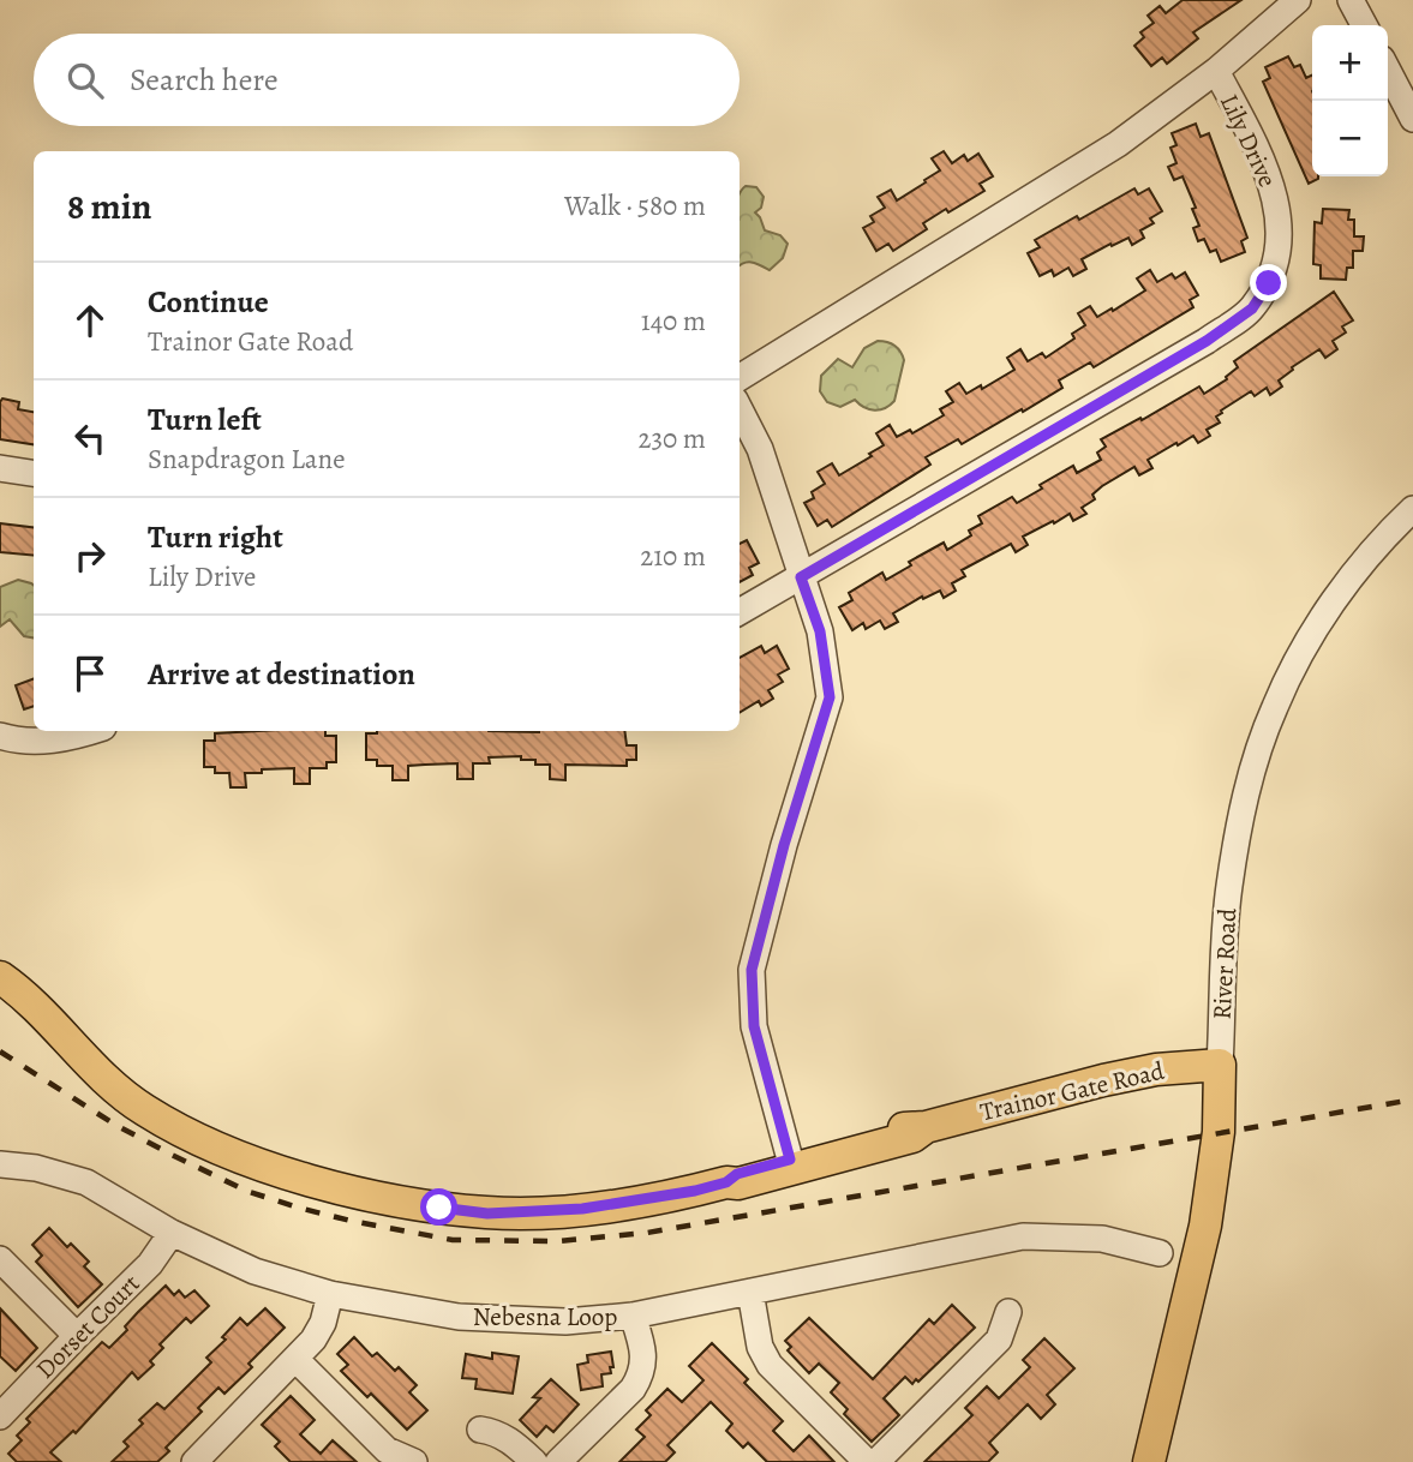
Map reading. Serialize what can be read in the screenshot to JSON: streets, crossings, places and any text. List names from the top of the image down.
{
  "streets": {
    "main road": ["River Road", "Trainor Gate Road"],
    "street": ["Lily Drive", "Nebesna Loop", "Dorset Court"]
  },
  "crossings": [
    ["River Road", "Trainor Gate Road"],
    ["Nebesna Loop", "Dorset Court"]
  ],
  "page": {
    "map_buttons": ["+", "−"],
    "search": "Search here",
    "heading": ["8 min", "Walk · 580 m"],
    "list": [
      ["Continue", "Trainor Gate Road", "140 m"],
      ["Turn left", "Snapdragon Lane", "230 m"],
      ["Turn right", "Lily Drive", "210 m"],
      "Arrive at destination"
    ]
  }
}
